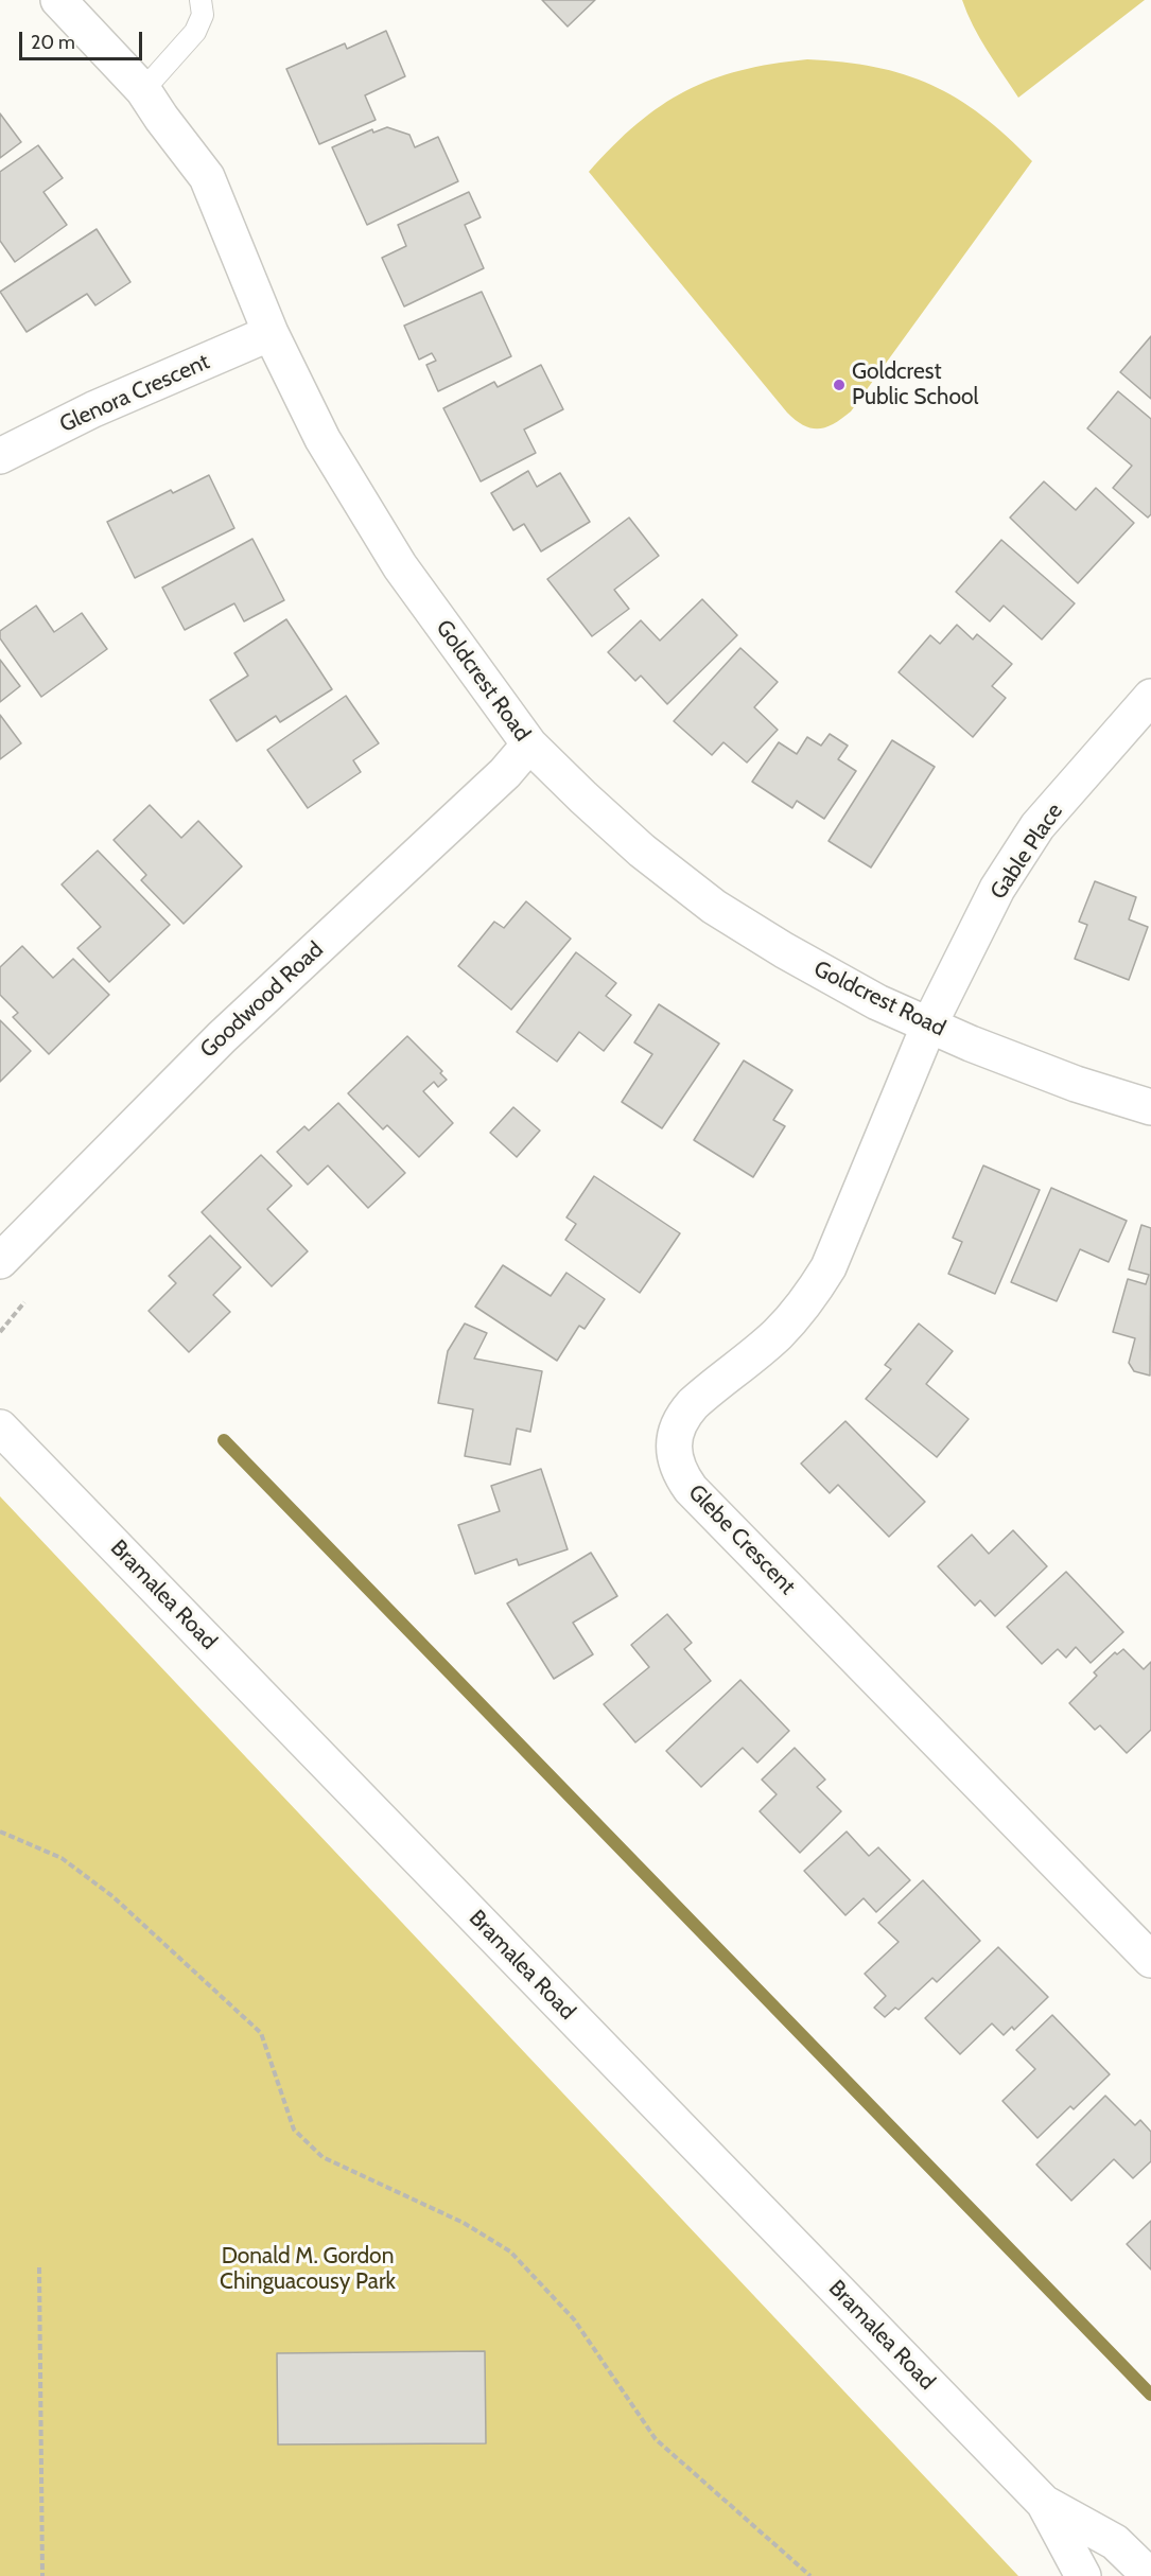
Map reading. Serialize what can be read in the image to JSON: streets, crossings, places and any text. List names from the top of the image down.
{
  "streets": {
    "street": [
      "Glenora Crescent",
      "Goldcrest Road",
      "Gable Place",
      "Goodwood Road",
      "Glebe Crescent",
      "Bramalea Road"
    ]
  },
  "crossings": [
    ["Glenora Crescent", "Goldcrest Road"],
    ["Goldcrest Road", "Gable Place"],
    ["Goldcrest Road", "Goodwood Road"],
    ["Goldcrest Road", "Glebe Crescent"],
    ["Gable Place", "Glebe Crescent"]
  ],
  "parks": ["Donald M. Gordon Chinguacousy Park"],
  "places": ["Goldcrest Public School"],
  "scale_bar": "20 m"
}
